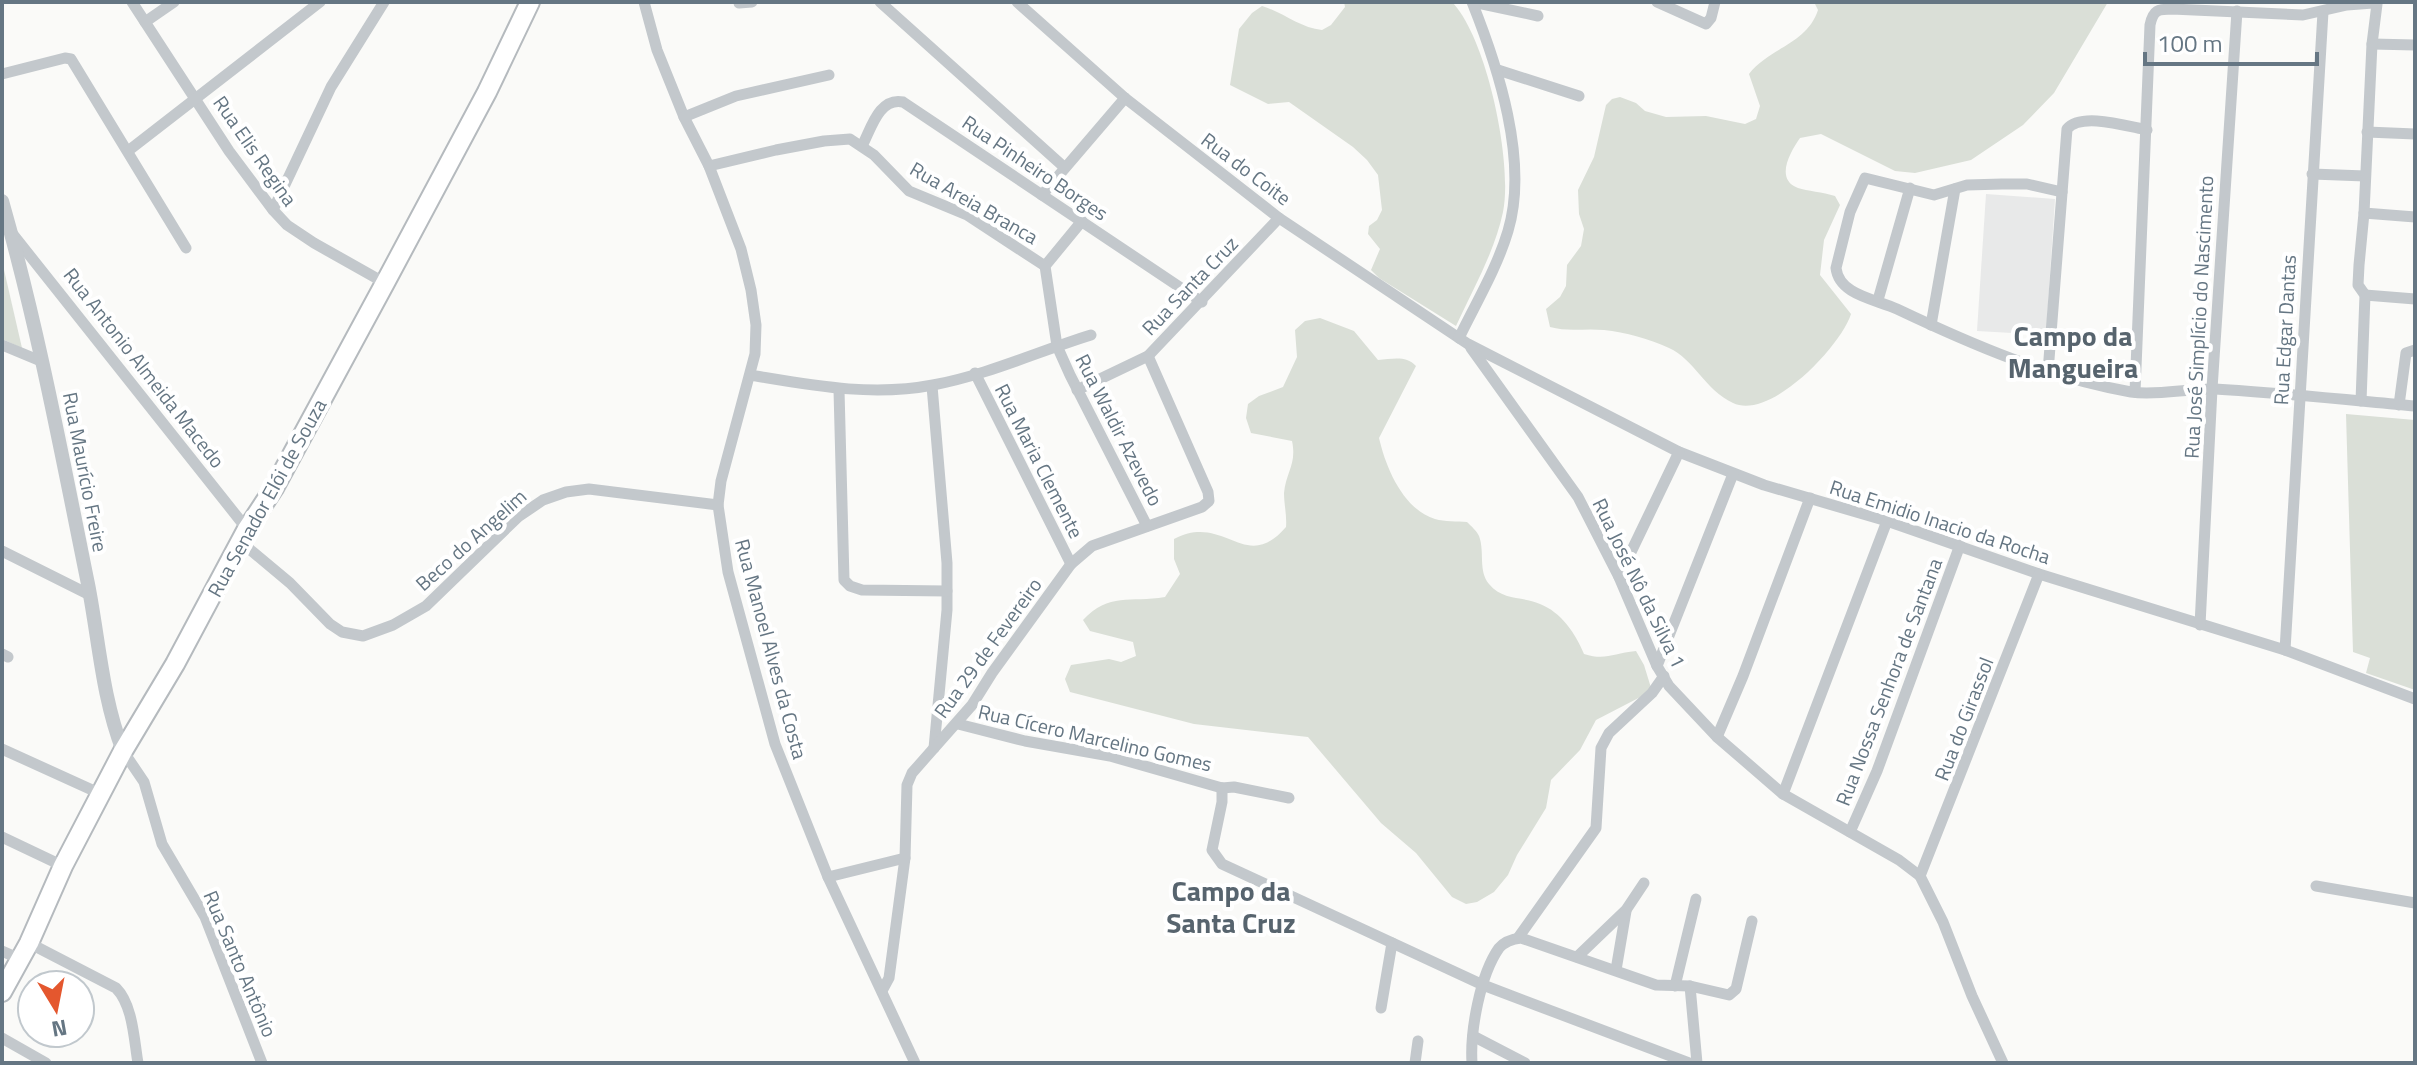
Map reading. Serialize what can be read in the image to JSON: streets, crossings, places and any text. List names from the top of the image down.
{
  "streets": {
    "main road": ["Rua Senador Elói de Souza"],
    "street": [
      "Rua Elis Regina",
      "Rua Pinheiro Borges",
      "Rua do Coite",
      "Rua Areia Branca",
      "Rua Santa Cruz",
      "Rua José Simplício do Nascimento",
      "Rua Edgar Dantas",
      "Rua Antonio Almeida Macedo",
      "Rua Waldir Azevedo",
      "Rua Maria Clemente",
      "Rua Maurício Freire",
      "Rua Emidio Inacio da Rocha",
      "Beco do Angelim",
      "Rua José Nô da Silva 1",
      "Rua 29 de Fevereiro",
      "Rua Manoel Alves da Costa",
      "Rua Nossa Senhora de Santana",
      "Rua do Girassol",
      "Rua Cícero Marcelino Gomes",
      "Rua Santo Antônio"
    ]
  },
  "crossings": [
    ["Rua Elis Regina", "Rua Senador Elói de Souza"],
    ["Rua Pinheiro Borges", "Rua Areia Branca"],
    ["Rua Pinheiro Borges", "Rua Santa Cruz"],
    ["Rua do Coite", "Rua Santa Cruz"],
    ["Rua do Coite", "Rua Emidio Inacio da Rocha"],
    ["Rua do Coite", "Rua José Nô da Silva 1"],
    ["Rua Areia Branca", "Rua Waldir Azevedo"],
    ["Rua Santa Cruz", "Rua Waldir Azevedo"],
    ["Rua Santa Cruz", "Rua 29 de Fevereiro"],
    ["Rua José Simplício do Nascimento", "Rua Emidio Inacio da Rocha"],
    ["Rua Edgar Dantas", "Rua Emidio Inacio da Rocha"],
    ["Rua Antonio Almeida Macedo", "Rua Maurício Freire"],
    ["Rua Antonio Almeida Macedo", "Rua Senador Elói de Souza"],
    ["Rua Antonio Almeida Macedo", "Beco do Angelim"],
    ["Rua Waldir Azevedo", "Rua 29 de Fevereiro"],
    ["Rua Maria Clemente", "Rua 29 de Fevereiro"],
    ["Rua Maurício Freire", "Rua Senador Elói de Souza"],
    ["Rua Maurício Freire", "Rua Santo Antônio"],
    ["Rua Senador Elói de Souza", "Beco do Angelim"],
    ["Rua Senador Elói de Souza", "Rua Santo Antônio"],
    ["Rua Emidio Inacio da Rocha", "Rua José Nô da Silva 1"],
    ["Rua Emidio Inacio da Rocha", "Rua Nossa Senhora de Santana"],
    ["Rua Emidio Inacio da Rocha", "Rua do Girassol"],
    ["Beco do Angelim", "Rua Manoel Alves da Costa"],
    ["Rua José Nô da Silva 1", "Rua Nossa Senhora de Santana"],
    ["Rua José Nô da Silva 1", "Rua do Girassol"],
    ["Rua 29 de Fevereiro", "Rua Manoel Alves da Costa"],
    ["Rua 29 de Fevereiro", "Rua Cícero Marcelino Gomes"]
  ],
  "districts": ["Campo da Mangueira", "Campo da Santa Cruz"],
  "scale_bar": "100 m",
  "north": "bottom"
}
